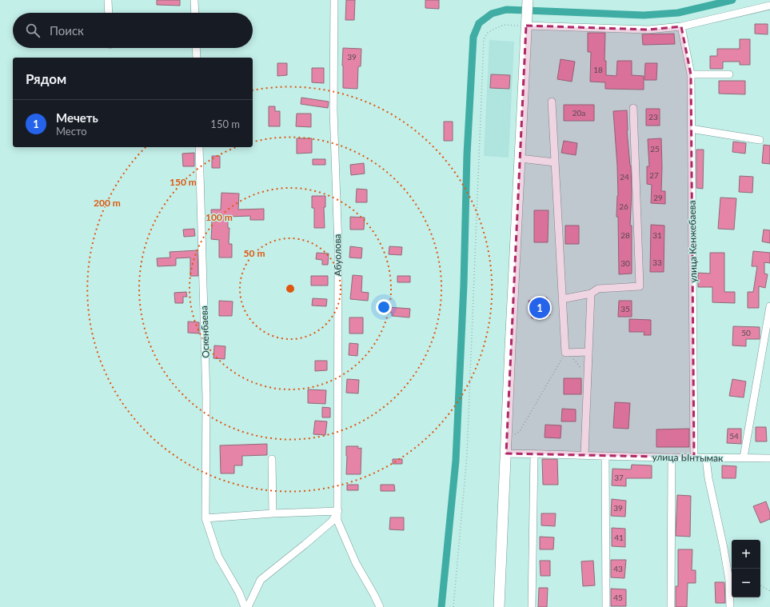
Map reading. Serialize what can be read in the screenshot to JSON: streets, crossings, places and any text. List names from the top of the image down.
{
  "streets": {
    "street": [
      "улица Кенжебаева",
      "Абуолова",
      "Оскенбаева",
      "улица Ынтымак"
    ]
  },
  "crossings": [
    ["улица Кенжебаева", "улица Ынтымак"]
  ],
  "house_numbers": [
    "39",
    "18",
    "20а",
    "23",
    "25",
    "27",
    "24",
    "29",
    "26",
    "28",
    "31",
    "33",
    "30",
    "35",
    "50",
    "54",
    "37",
    "39",
    "41",
    "43",
    "45"
  ],
  "page": {
    "search": "Поиск",
    "heading": "Рядом",
    "list": [
      {
        "mark": "1",
        "name": "Мечеть",
        "note": "Место",
        "value": "150 m"
      }
    ],
    "pins": "1",
    "map_buttons": ["+", "−"]
  },
  "rings": [
    "150 m",
    "200 m",
    "100 m",
    "50 m"
  ]
}
